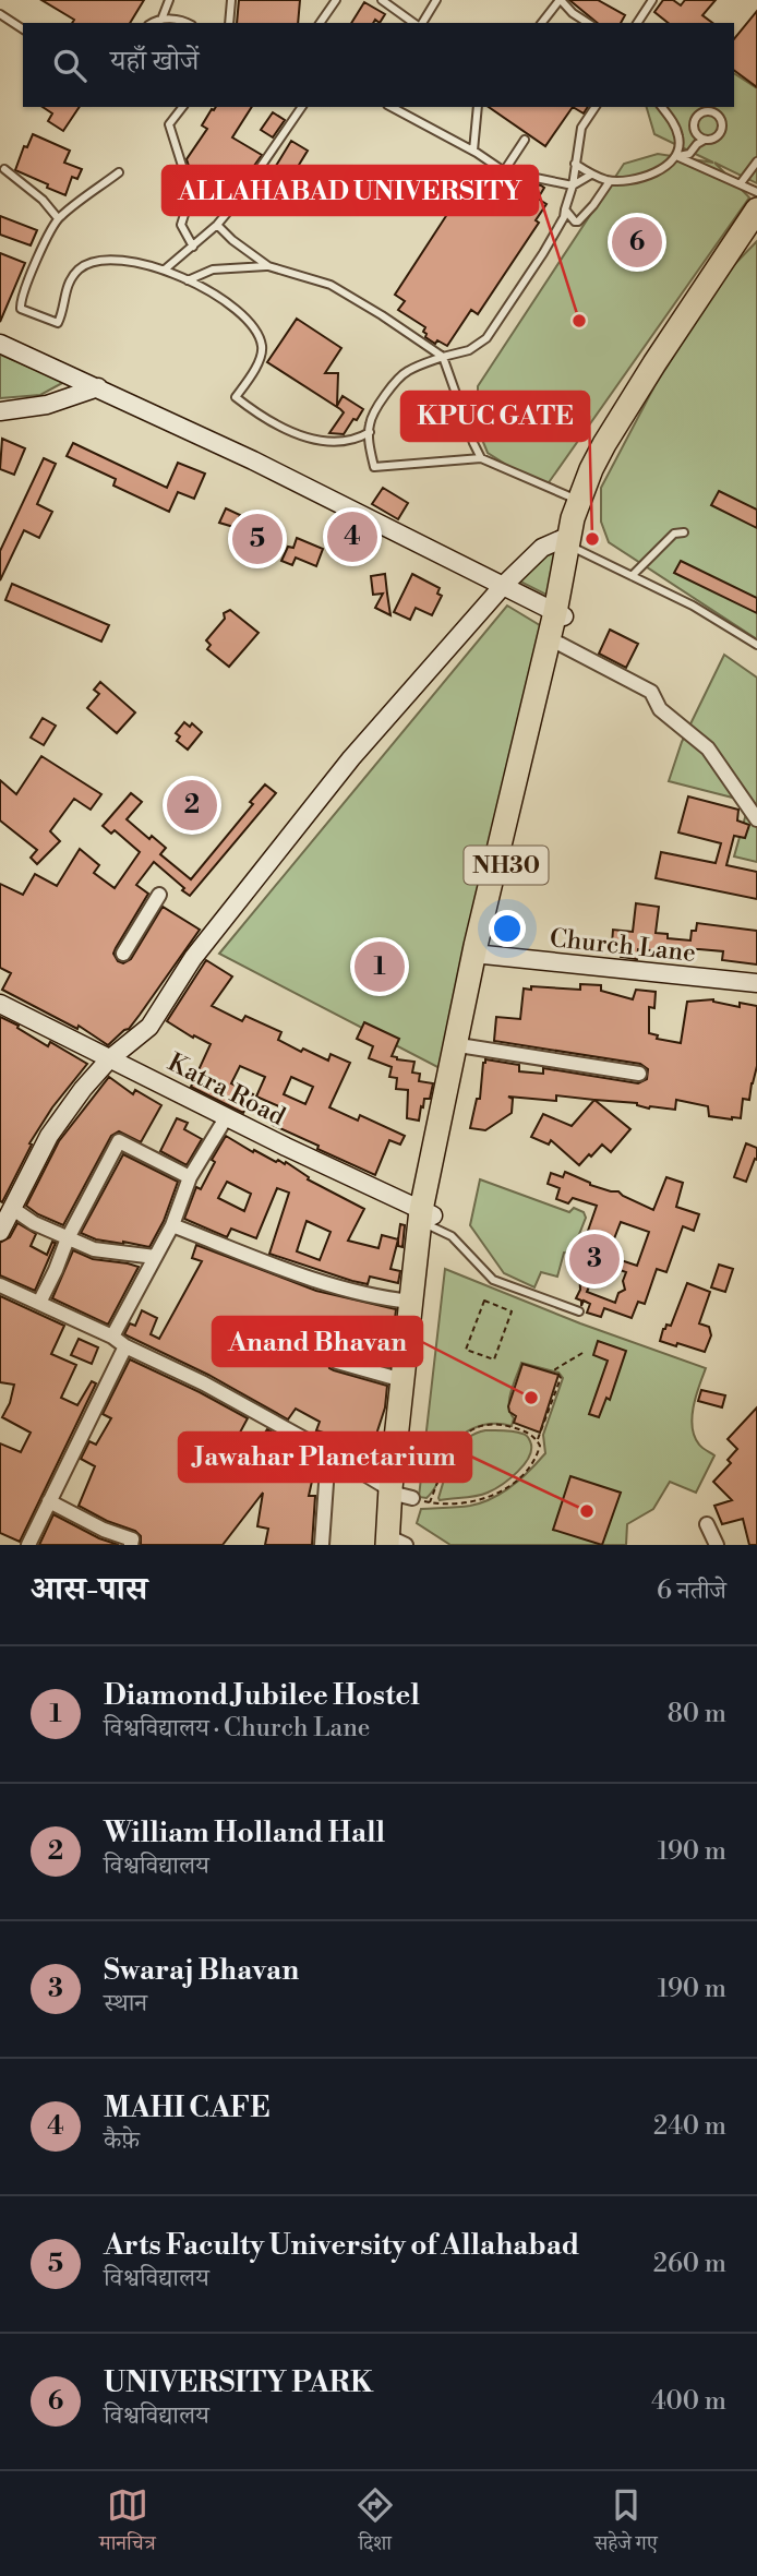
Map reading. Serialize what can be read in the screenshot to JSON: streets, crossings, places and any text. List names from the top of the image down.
{
  "streets": {
    "highway": ["NH30"],
    "street": ["Church Lane", "Katra Road"]
  },
  "crossings": [
    ["NH30", "Church Lane"],
    ["NH30", "Katra Road"]
  ],
  "places": [
    "ALLAHABAD UNIVERSITY",
    "KPUC GATE",
    "Anand Bhavan",
    "Jawahar Planetarium"
  ],
  "page": {
    "search": "यहाँ खोजें",
    "pins": [
      "6",
      "4",
      "5",
      "2",
      "1",
      "3"
    ],
    "heading": ["आस-पास", "6 नतीजे"],
    "list": [
      {
        "mark": "1",
        "name": "Diamond Jubilee Hostel",
        "note": "विश्वविद्यालय · Church Lane",
        "value": "80 m"
      },
      {
        "mark": "2",
        "name": "William Holland Hall",
        "note": "विश्वविद्यालय",
        "value": "190 m"
      },
      {
        "mark": "3",
        "name": "Swaraj Bhavan",
        "note": "स्थान",
        "value": "190 m"
      },
      {
        "mark": "4",
        "name": "MAHI CAFE",
        "note": "कैफ़े",
        "value": "240 m"
      },
      {
        "mark": "5",
        "name": "Arts Faculty University of Allahabad",
        "note": "विश्वविद्यालय",
        "value": "260 m"
      },
      {
        "mark": "6",
        "name": "UNIVERSITY PARK",
        "note": "विश्वविद्यालय",
        "value": "400 m"
      }
    ],
    "nav": ["मानचित्र", "दिशा", "सहेजे गए"]
  }
}
